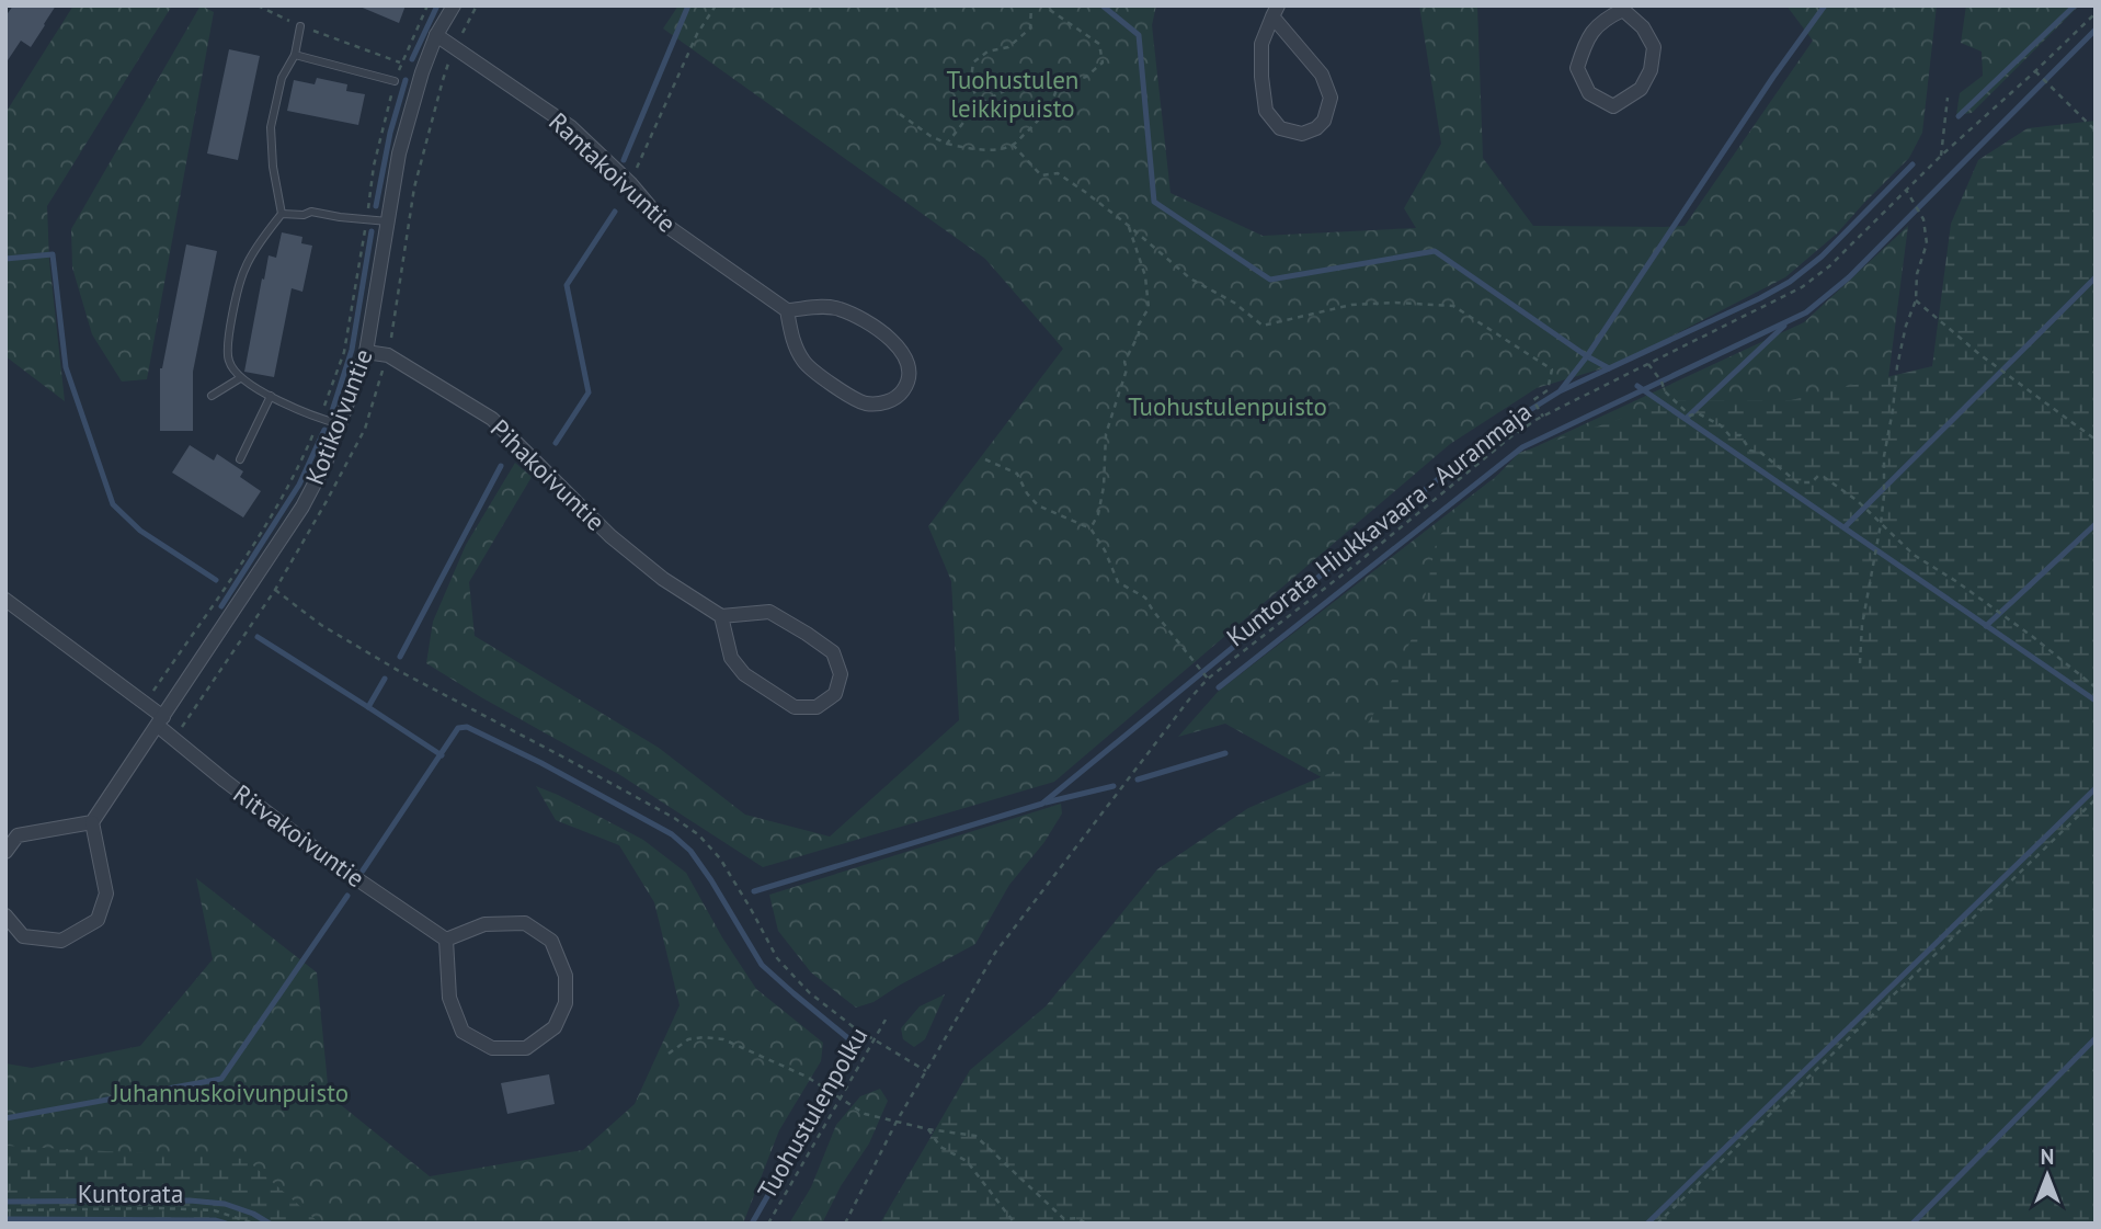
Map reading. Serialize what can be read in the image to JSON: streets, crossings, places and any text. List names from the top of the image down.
{
  "streets": {
    "street": [
      "Rantakoivuntie",
      "Kotikoivuntie",
      "Pihakoivuntie",
      "Ritvakoivuntie"
    ],
    "path": ["Kuntorata Hiukkavaara - Auranmaja", "Tuohustulenpolku", "Kuntorata"]
  },
  "crossings": [
    ["Rantakoivuntie", "Kotikoivuntie"],
    ["Kotikoivuntie", "Pihakoivuntie"],
    ["Kotikoivuntie", "Ritvakoivuntie"]
  ],
  "parks": ["Tuohustulen leikkipuisto", "Tuohustulenpuisto", "Juhannuskoivunpuisto"],
  "north": "top"
}
